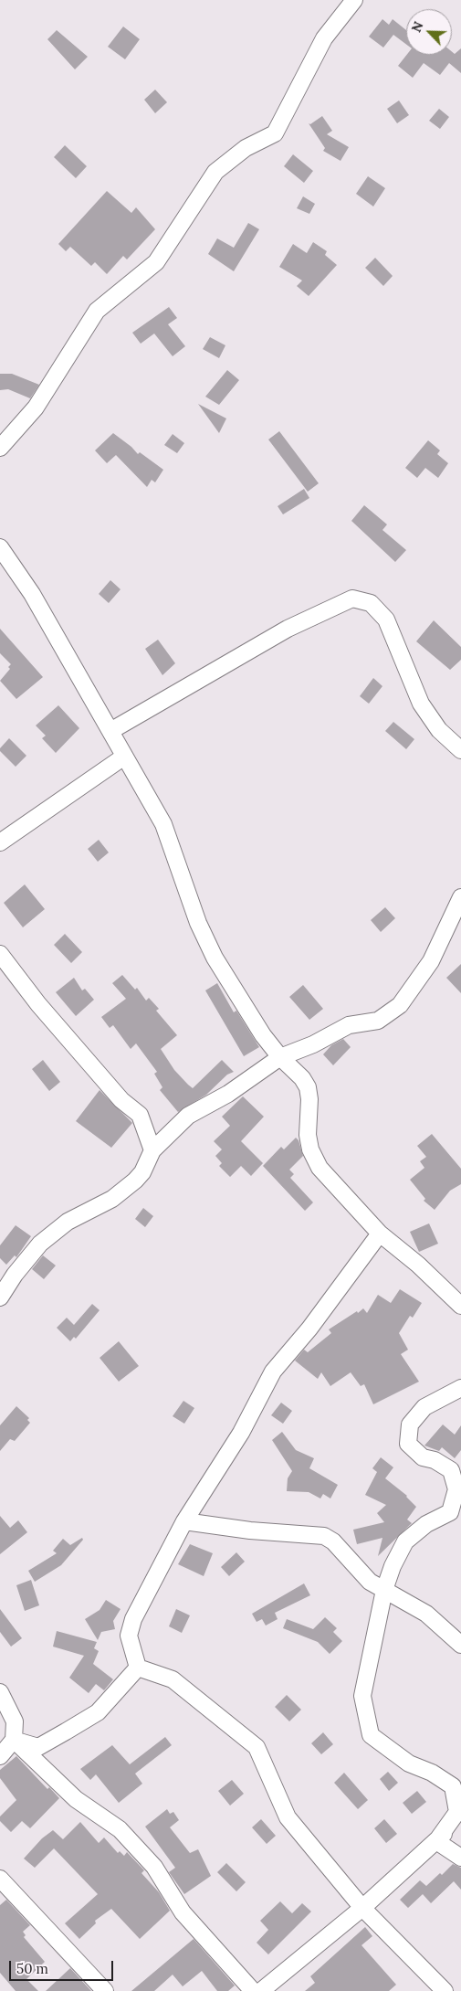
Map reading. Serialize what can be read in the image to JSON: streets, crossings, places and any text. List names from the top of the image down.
{
  "scale_bar": "50 m",
  "north": "top left"
}
